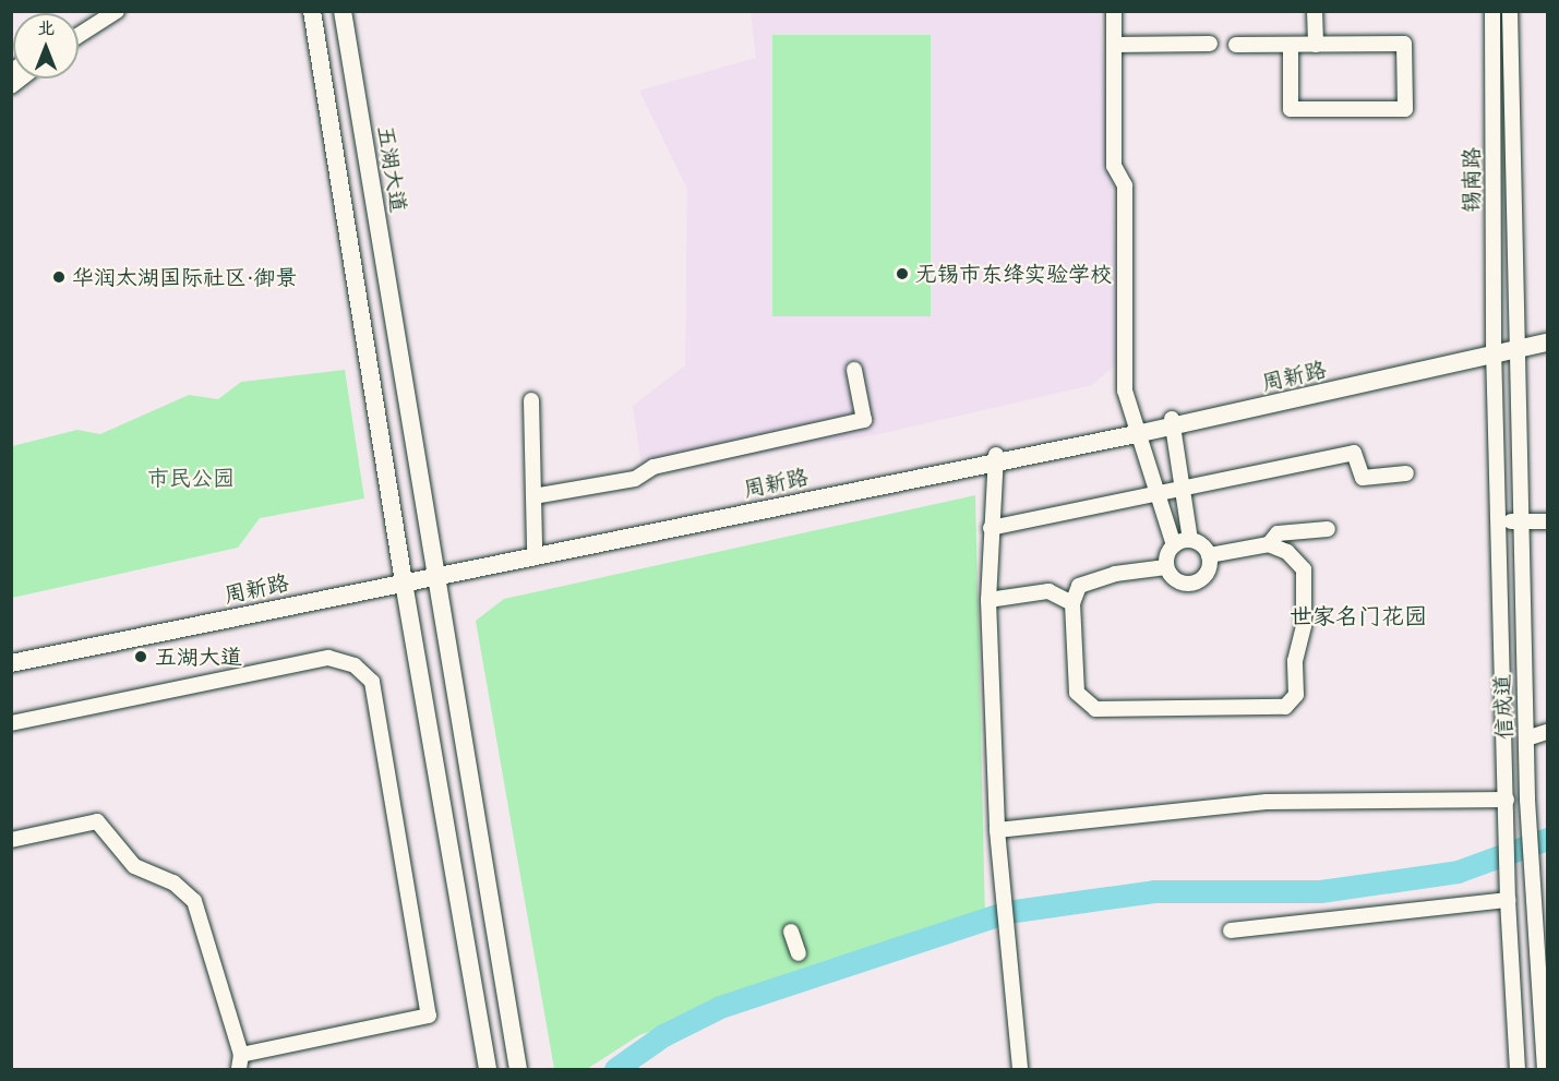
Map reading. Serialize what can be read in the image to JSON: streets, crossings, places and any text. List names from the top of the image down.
{
  "streets": {
    "main road": ["五湖大道", "周新路"],
    "street": ["锡南路", "信成道"]
  },
  "crossings": [
    ["五湖大道", "周新路"],
    ["锡南路", "周新路"],
    ["锡南路", "信成道"],
    ["周新路", "信成道"]
  ],
  "districts": ["世家名门花园"],
  "parks": ["市民公园"],
  "places": ["无锡市东绛实验学校", "华润太湖国际社区·御景", "五湖大道"],
  "north": "top"
}
